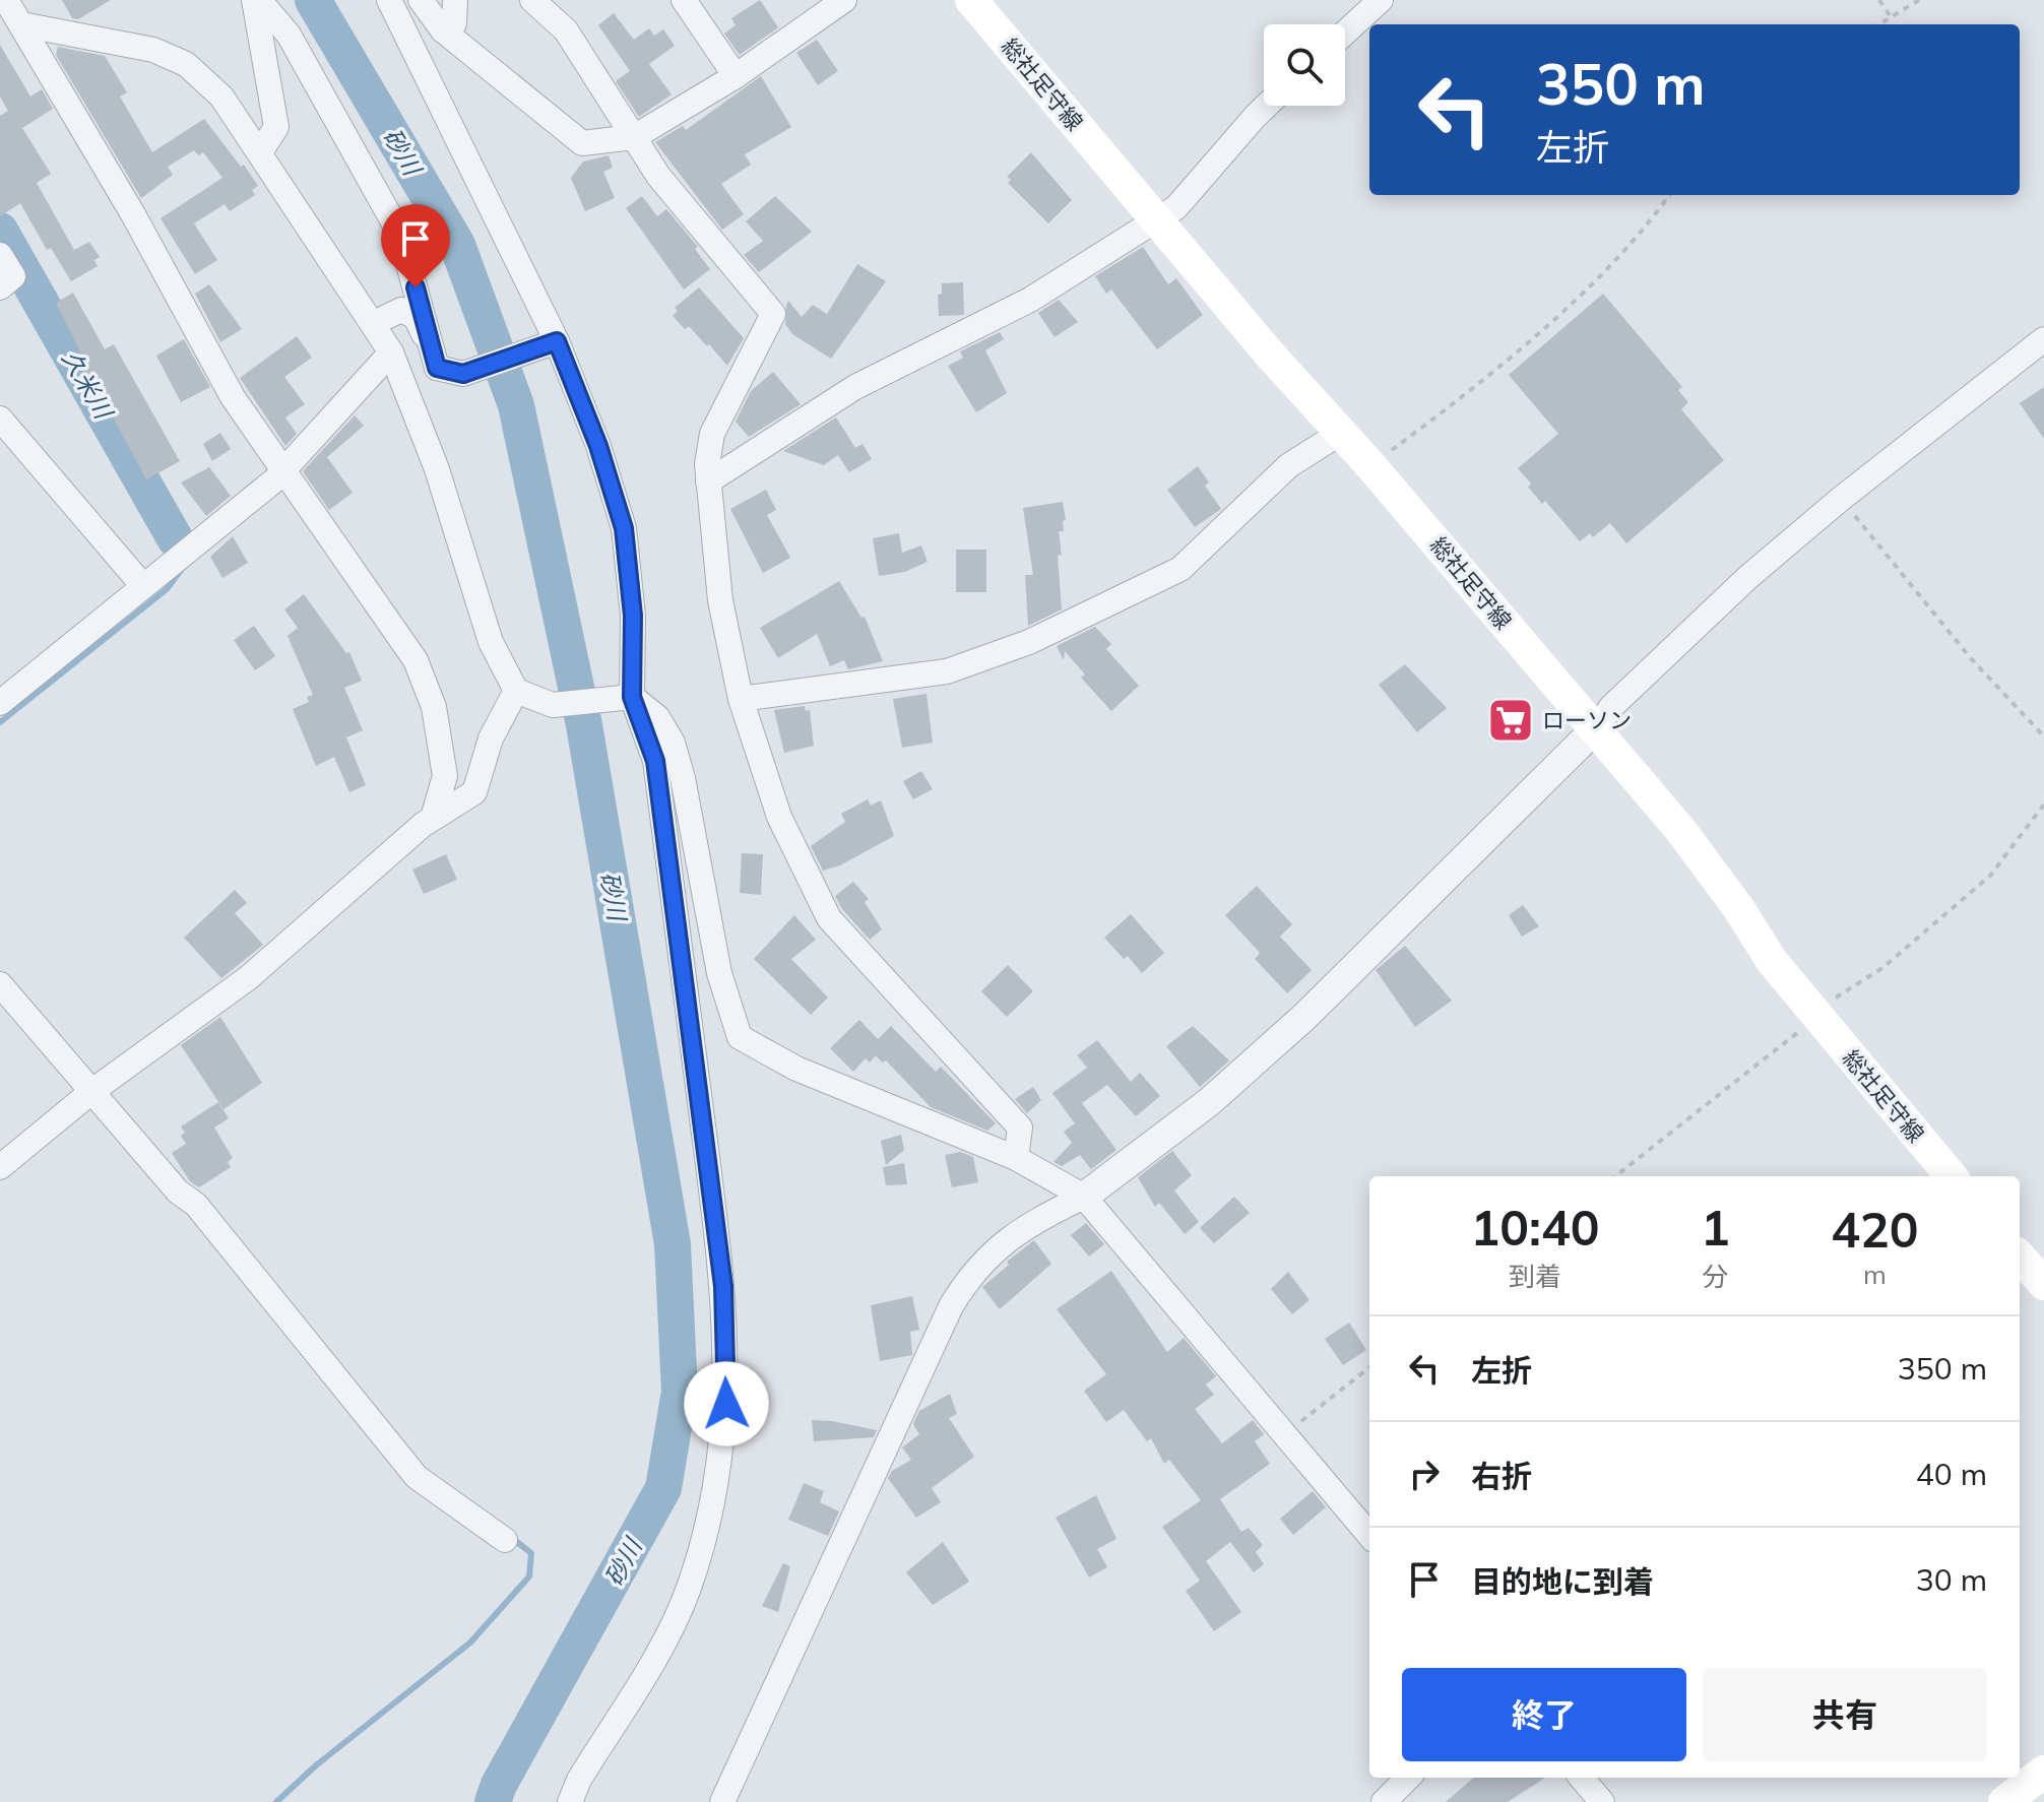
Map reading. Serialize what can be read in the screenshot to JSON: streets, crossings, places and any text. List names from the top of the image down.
{
  "streets": {
    "main road": ["総社足守線"]
  },
  "water": ["砂川", "久米川"],
  "places": {
    "supermarket": ["ローソン"]
  },
  "page": {
    "turn": ["350 m", "左折"],
    "eta": [
      "10:40",
      "到着",
      "1",
      "分",
      "420",
      "m"
    ],
    "list": [
      {
        "name": "左折",
        "value": "350 m"
      },
      {
        "name": "右折",
        "value": "40 m"
      },
      {
        "name": "目的地に到着",
        "value": "30 m"
      }
    ],
    "buttons": ["終了", "共有"]
  }
}
